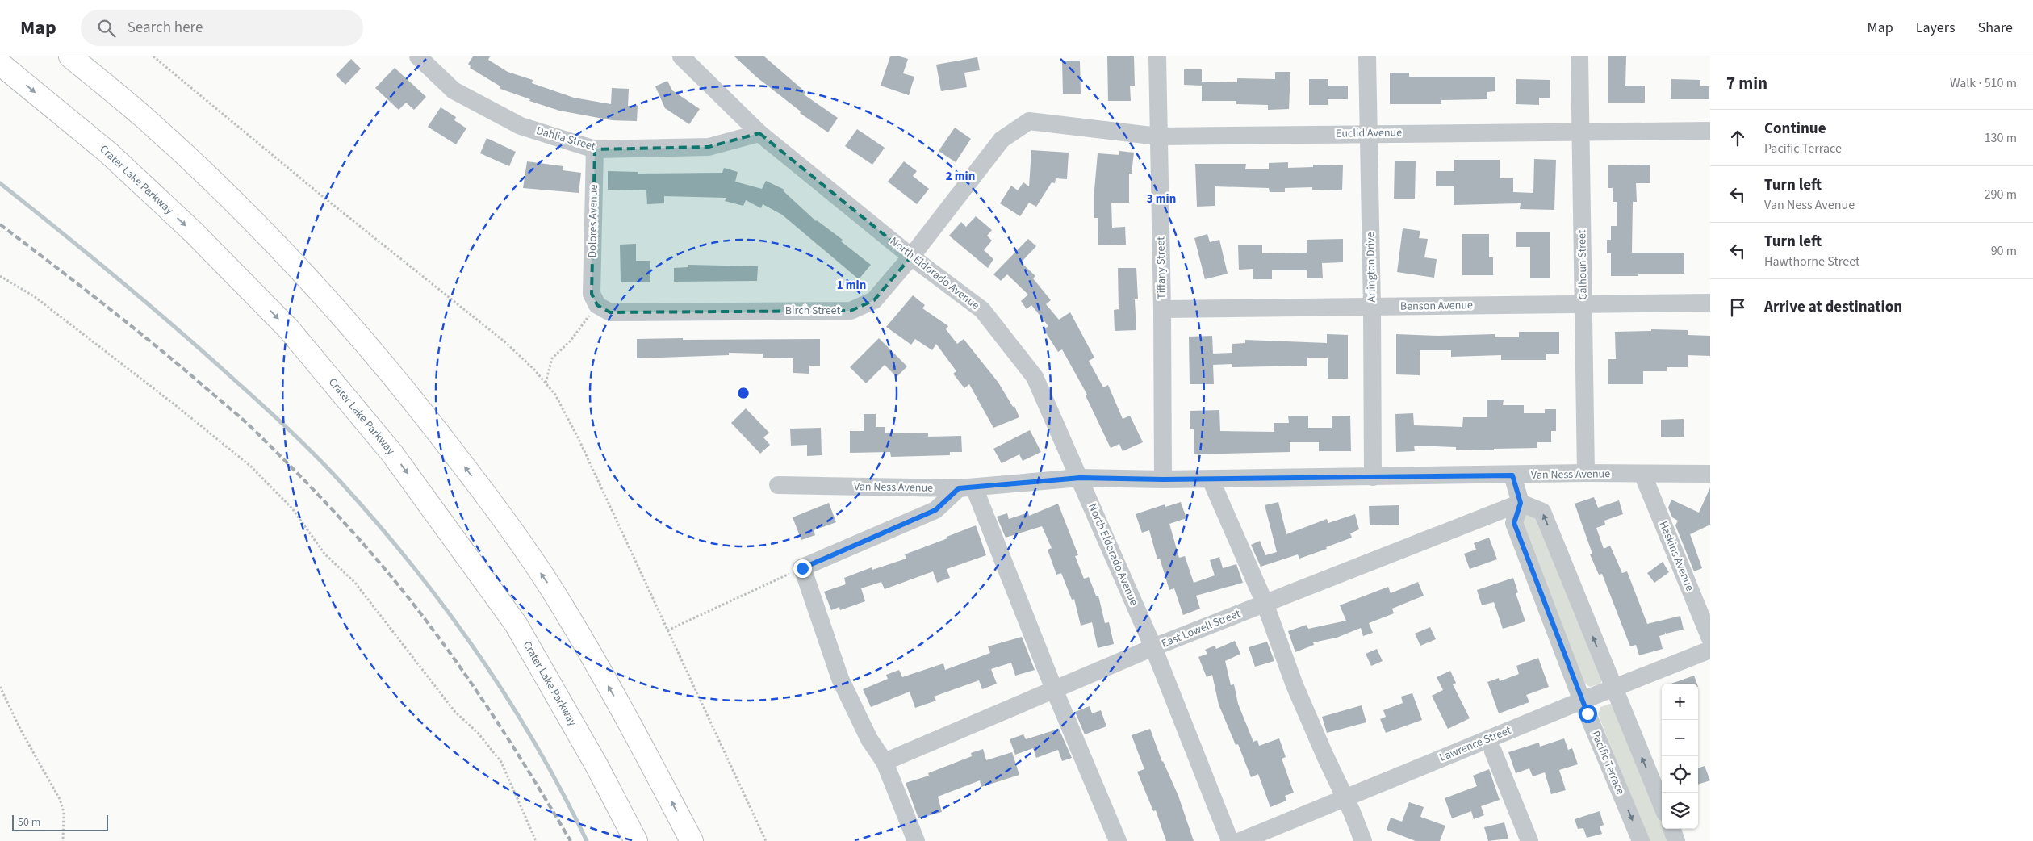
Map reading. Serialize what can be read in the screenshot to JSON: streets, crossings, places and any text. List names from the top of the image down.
{
  "streets": {
    "main road": ["Crater Lake Parkway"],
    "street": [
      "Euclid Avenue",
      "Dahlia Street",
      "Dolores Avenue",
      "Calhoun Street",
      "Arlington Drive",
      "Tiffany Street",
      "North Eldorado Avenue",
      "Benson Avenue",
      "Birch Street",
      "Van Ness Avenue",
      "Haskins Avenue",
      "East Lowell Street",
      "Lawrence Street",
      "Pacific Terrace"
    ]
  },
  "crossings": [
    ["Euclid Avenue", "Calhoun Street"],
    ["Euclid Avenue", "Arlington Drive"],
    ["Euclid Avenue", "Tiffany Street"],
    ["Euclid Avenue", "Birch Street"],
    ["Dahlia Street", "Dolores Avenue"],
    ["Dahlia Street", "North Eldorado Avenue"],
    ["Dolores Avenue", "Birch Street"],
    ["Calhoun Street", "Benson Avenue"],
    ["Calhoun Street", "Van Ness Avenue"],
    ["Arlington Drive", "Benson Avenue"],
    ["Arlington Drive", "Van Ness Avenue"],
    ["Tiffany Street", "Benson Avenue"],
    ["Tiffany Street", "Van Ness Avenue"],
    ["North Eldorado Avenue", "Birch Street"],
    ["North Eldorado Avenue", "Van Ness Avenue"],
    ["North Eldorado Avenue", "East Lowell Street"],
    ["Van Ness Avenue", "Haskins Avenue"],
    ["East Lowell Street", "Pacific Terrace"],
    ["Lawrence Street", "Pacific Terrace"]
  ],
  "scale_bar": "50 m",
  "page": {
    "header": "Map",
    "search": "Search here",
    "nav": ["Map", "Layers", "Share"],
    "heading": ["7 min", "Walk · 510 m"],
    "list": [
      ["Continue", "Pacific Terrace", "130 m"],
      ["Turn left", "Van Ness Avenue", "290 m"],
      ["Turn left", "Hawthorne Street", "90 m"],
      "Arrive at destination"
    ],
    "map_buttons": ["+", "−"],
    "scale": "50 m"
  },
  "rings": ["2 min", "3 min", "1 min"]
}
